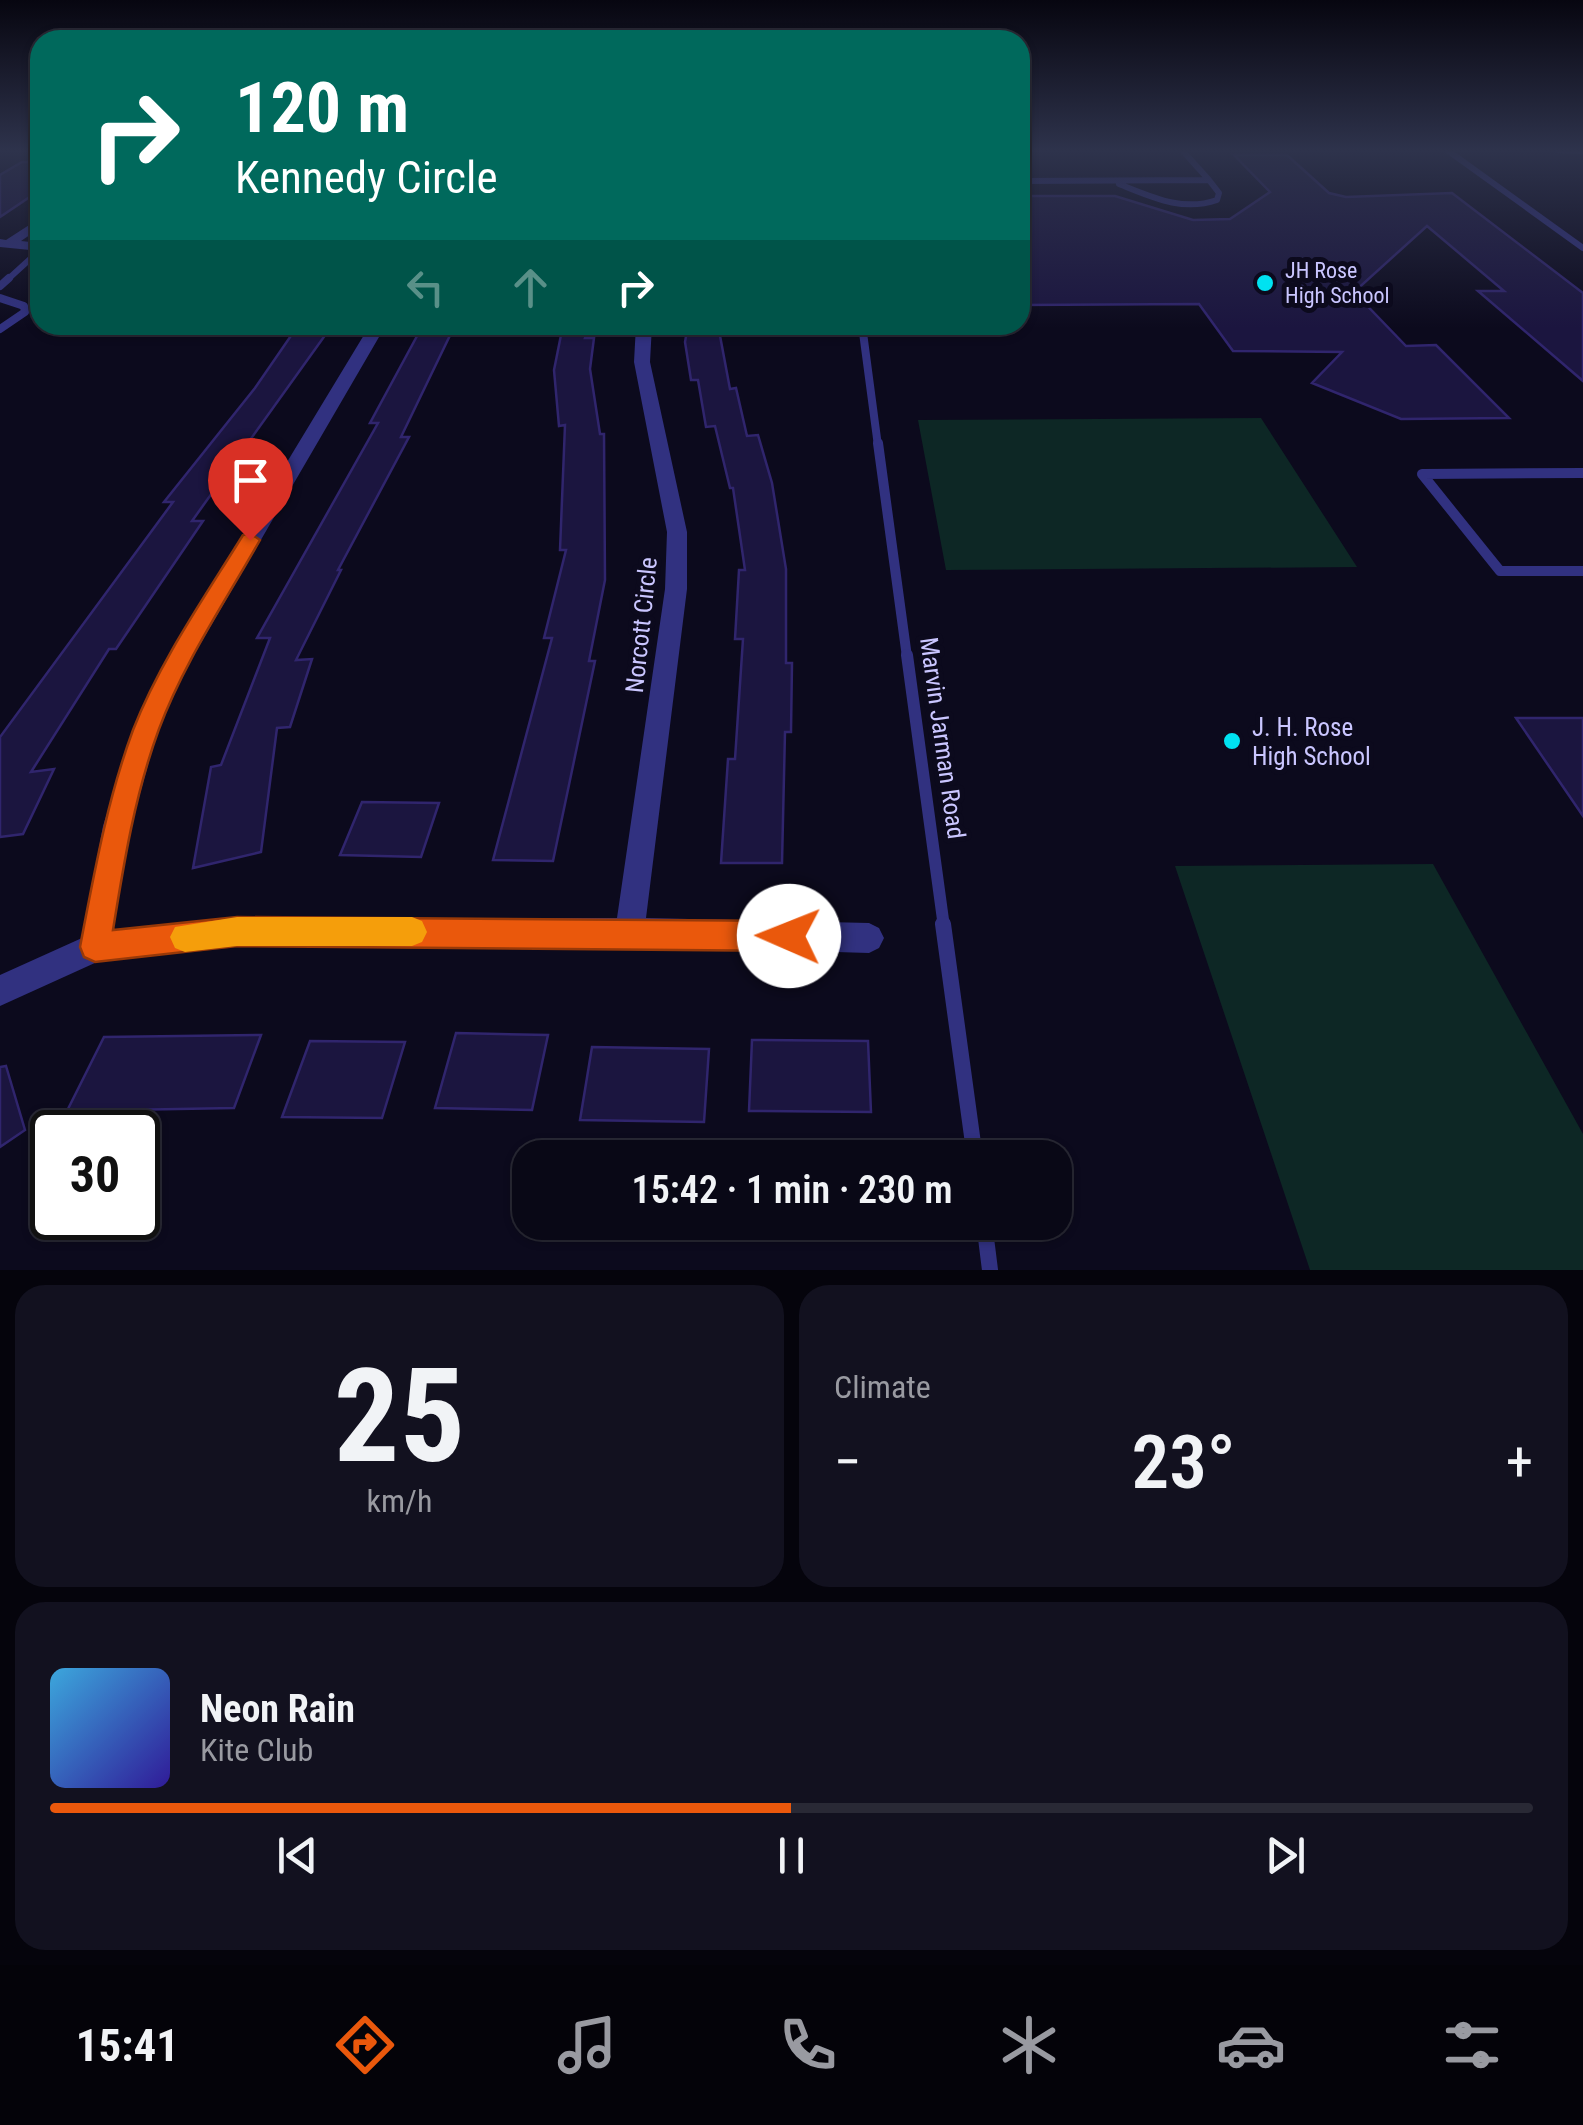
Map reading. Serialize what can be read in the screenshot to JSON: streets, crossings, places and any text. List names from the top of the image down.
{
  "streets": {
    "street": ["Norcott Circle"],
    "lane": ["Marvin Jarman Road"]
  },
  "places": ["JH Rose High School", "J. H. Rose High School"],
  "page": {
    "turn": ["120 m", "Kennedy Circle"],
    "limit": "30",
    "trip": "15:42 · 1 min · 230 m",
    "tile": [
      ["25", "km/h"],
      "Climate"
    ],
    "heat": ["−", "23°", "+"],
    "song": ["Neon Rain", "Kite Club"],
    "tabs": "15:41"
  }
}
